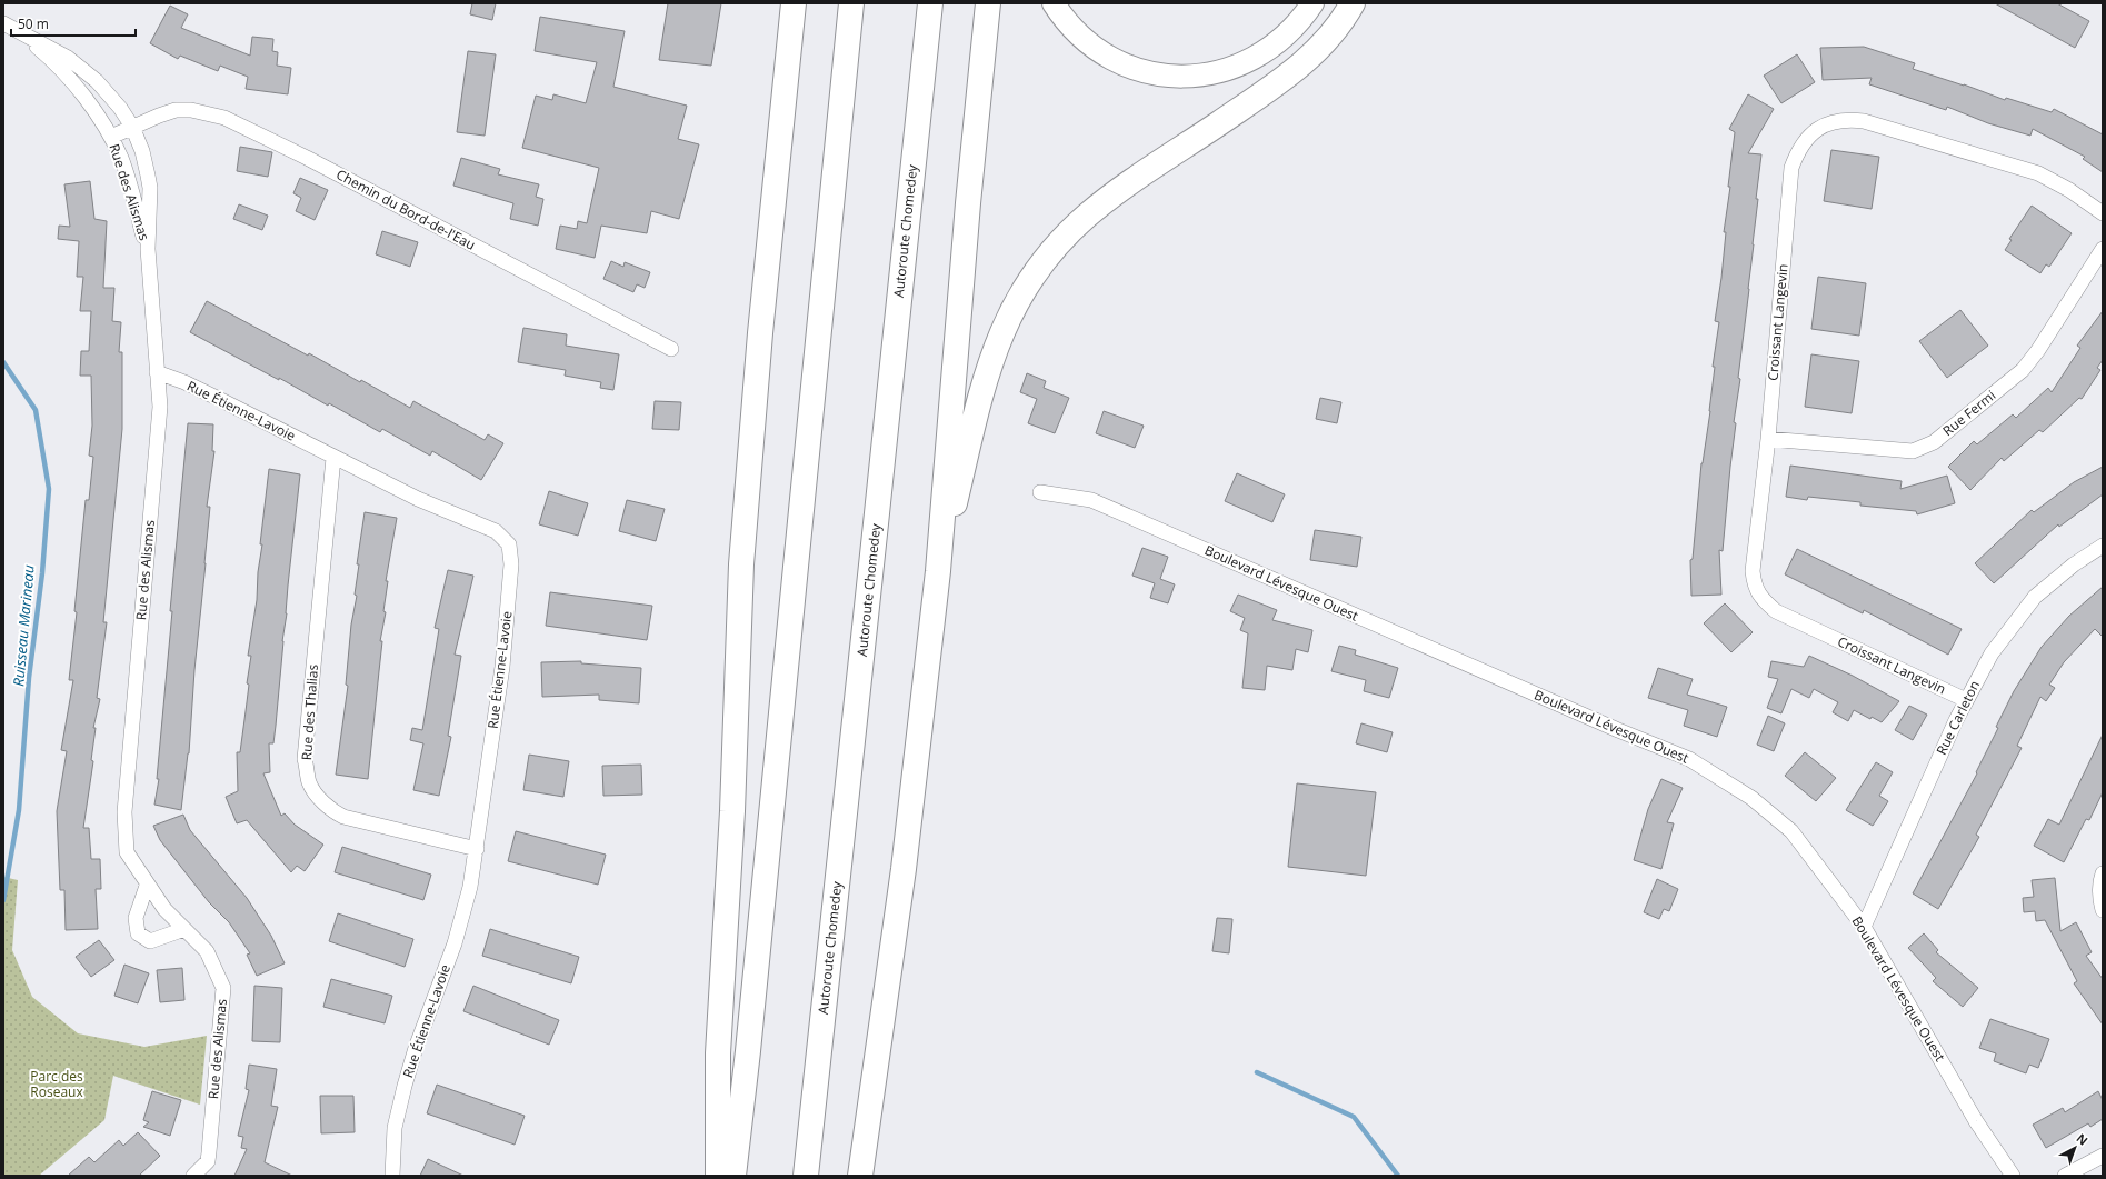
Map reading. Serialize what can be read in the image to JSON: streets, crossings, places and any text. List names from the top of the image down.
{
  "streets": {
    "highway": ["Autoroute Chomedey"],
    "street": [
      "Rue des Alismas",
      "Chemin du Bord-de-l'Eau",
      "Croissant Langevin",
      "Rue Étienne-Lavoie",
      "Rue Fermi",
      "Boulevard Lévesque Ouest",
      "Rue des Thalias",
      "Rue Carleton"
    ]
  },
  "crossings": [
    ["Rue des Alismas", "Chemin du Bord-de-l'Eau"],
    ["Rue des Alismas", "Rue Étienne-Lavoie"],
    ["Croissant Langevin", "Rue Fermi"],
    ["Croissant Langevin", "Rue Carleton"],
    ["Rue Étienne-Lavoie", "Rue des Thalias"],
    ["Boulevard Lévesque Ouest", "Rue Carleton"]
  ],
  "water": ["Ruisseau Marineau"],
  "parks": ["Parc des Roseaux"],
  "scale_bar": "50 m",
  "north": "top right"
}
